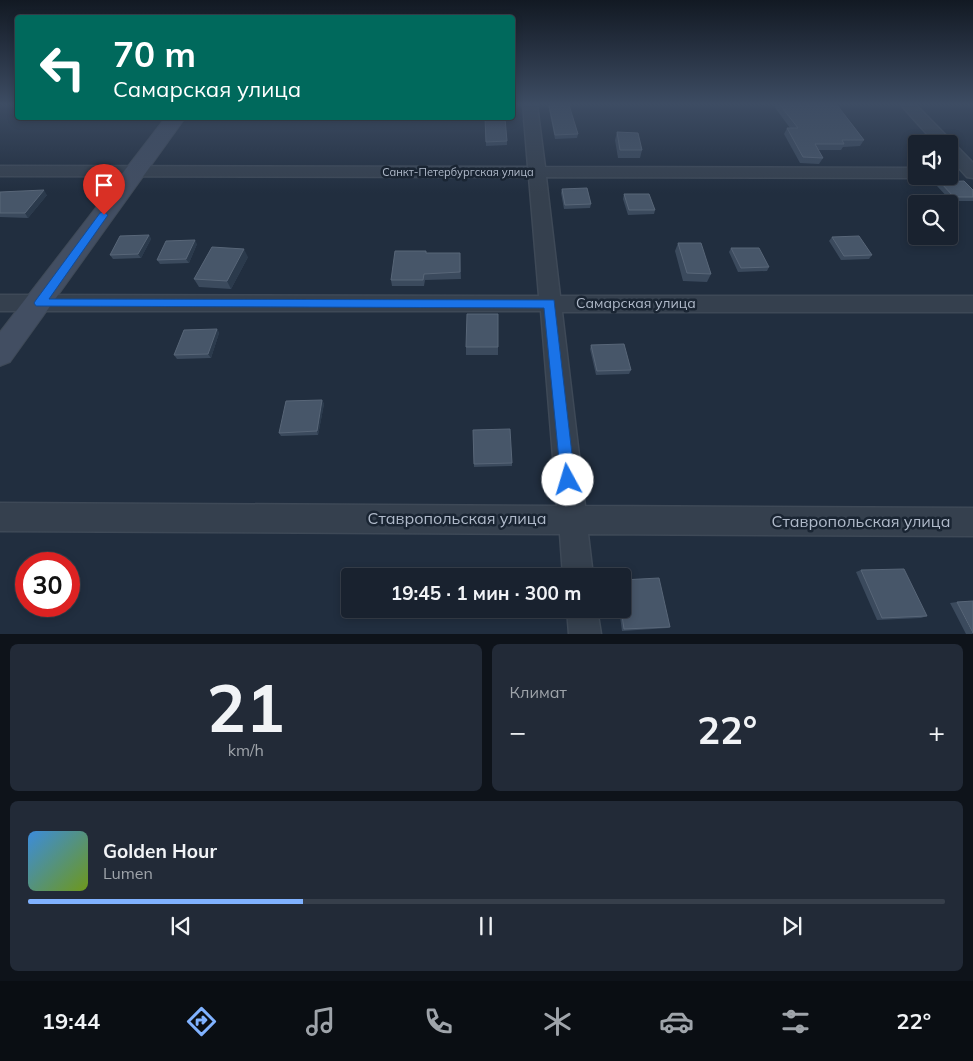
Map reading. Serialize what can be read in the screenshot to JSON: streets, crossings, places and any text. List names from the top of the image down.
{
  "streets": {
    "street": ["Санкт-Петербургская улица", "Самарская улица", "Ставропольская улица"]
  },
  "page": {
    "turn": ["70 m", "Самарская улица"],
    "limit": "30",
    "trip": "19:45 · 1 мин · 300 m",
    "tile": [
      ["21", "km/h"],
      "Климат"
    ],
    "heat": ["−", "22°", "+"],
    "song": ["Golden Hour", "Lumen"],
    "tabs": ["19:44", "22°"]
  }
}
